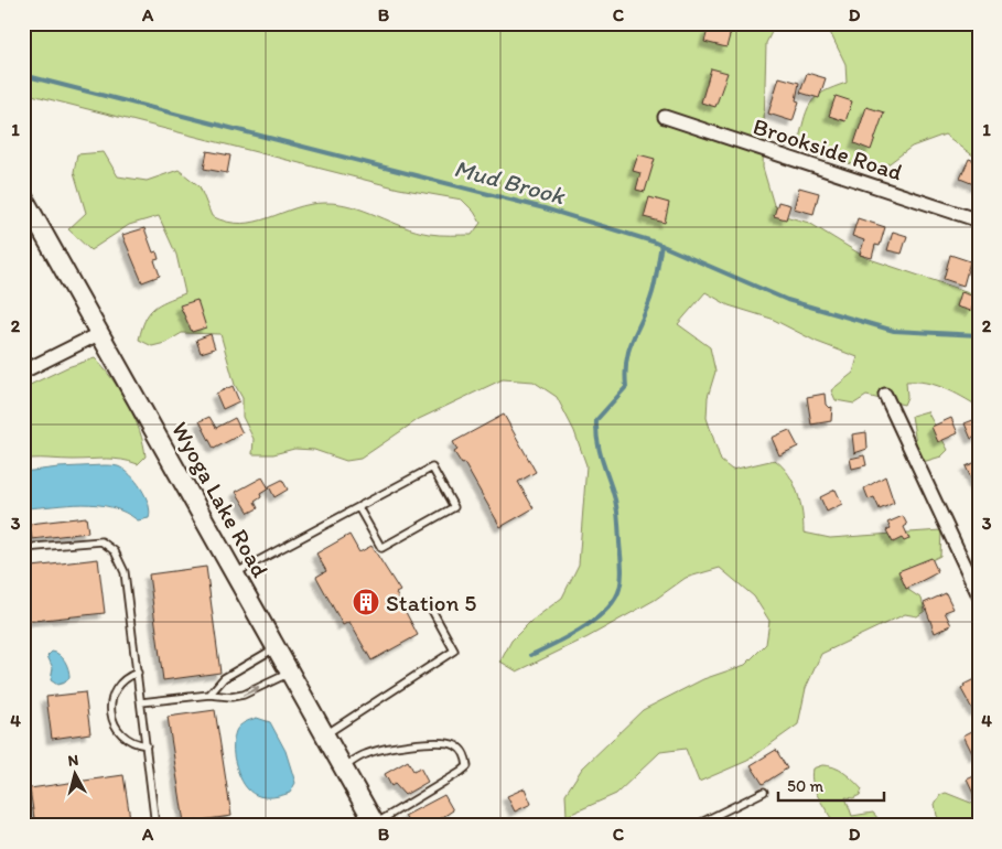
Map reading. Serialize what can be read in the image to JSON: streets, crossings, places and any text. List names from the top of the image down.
{
  "streets": {
    "street": ["Brookside Road", "Wyoga Lake Road"]
  },
  "water": ["Mud Brook"],
  "places": {
    "building": ["Station 5"]
  },
  "scale_bar": "50 m",
  "north": "top",
  "grid": {
    "columns": [
      "A",
      "B",
      "C",
      "D"
    ],
    "rows": [
      "1",
      "2",
      "3",
      "4"
    ]
  }
}
